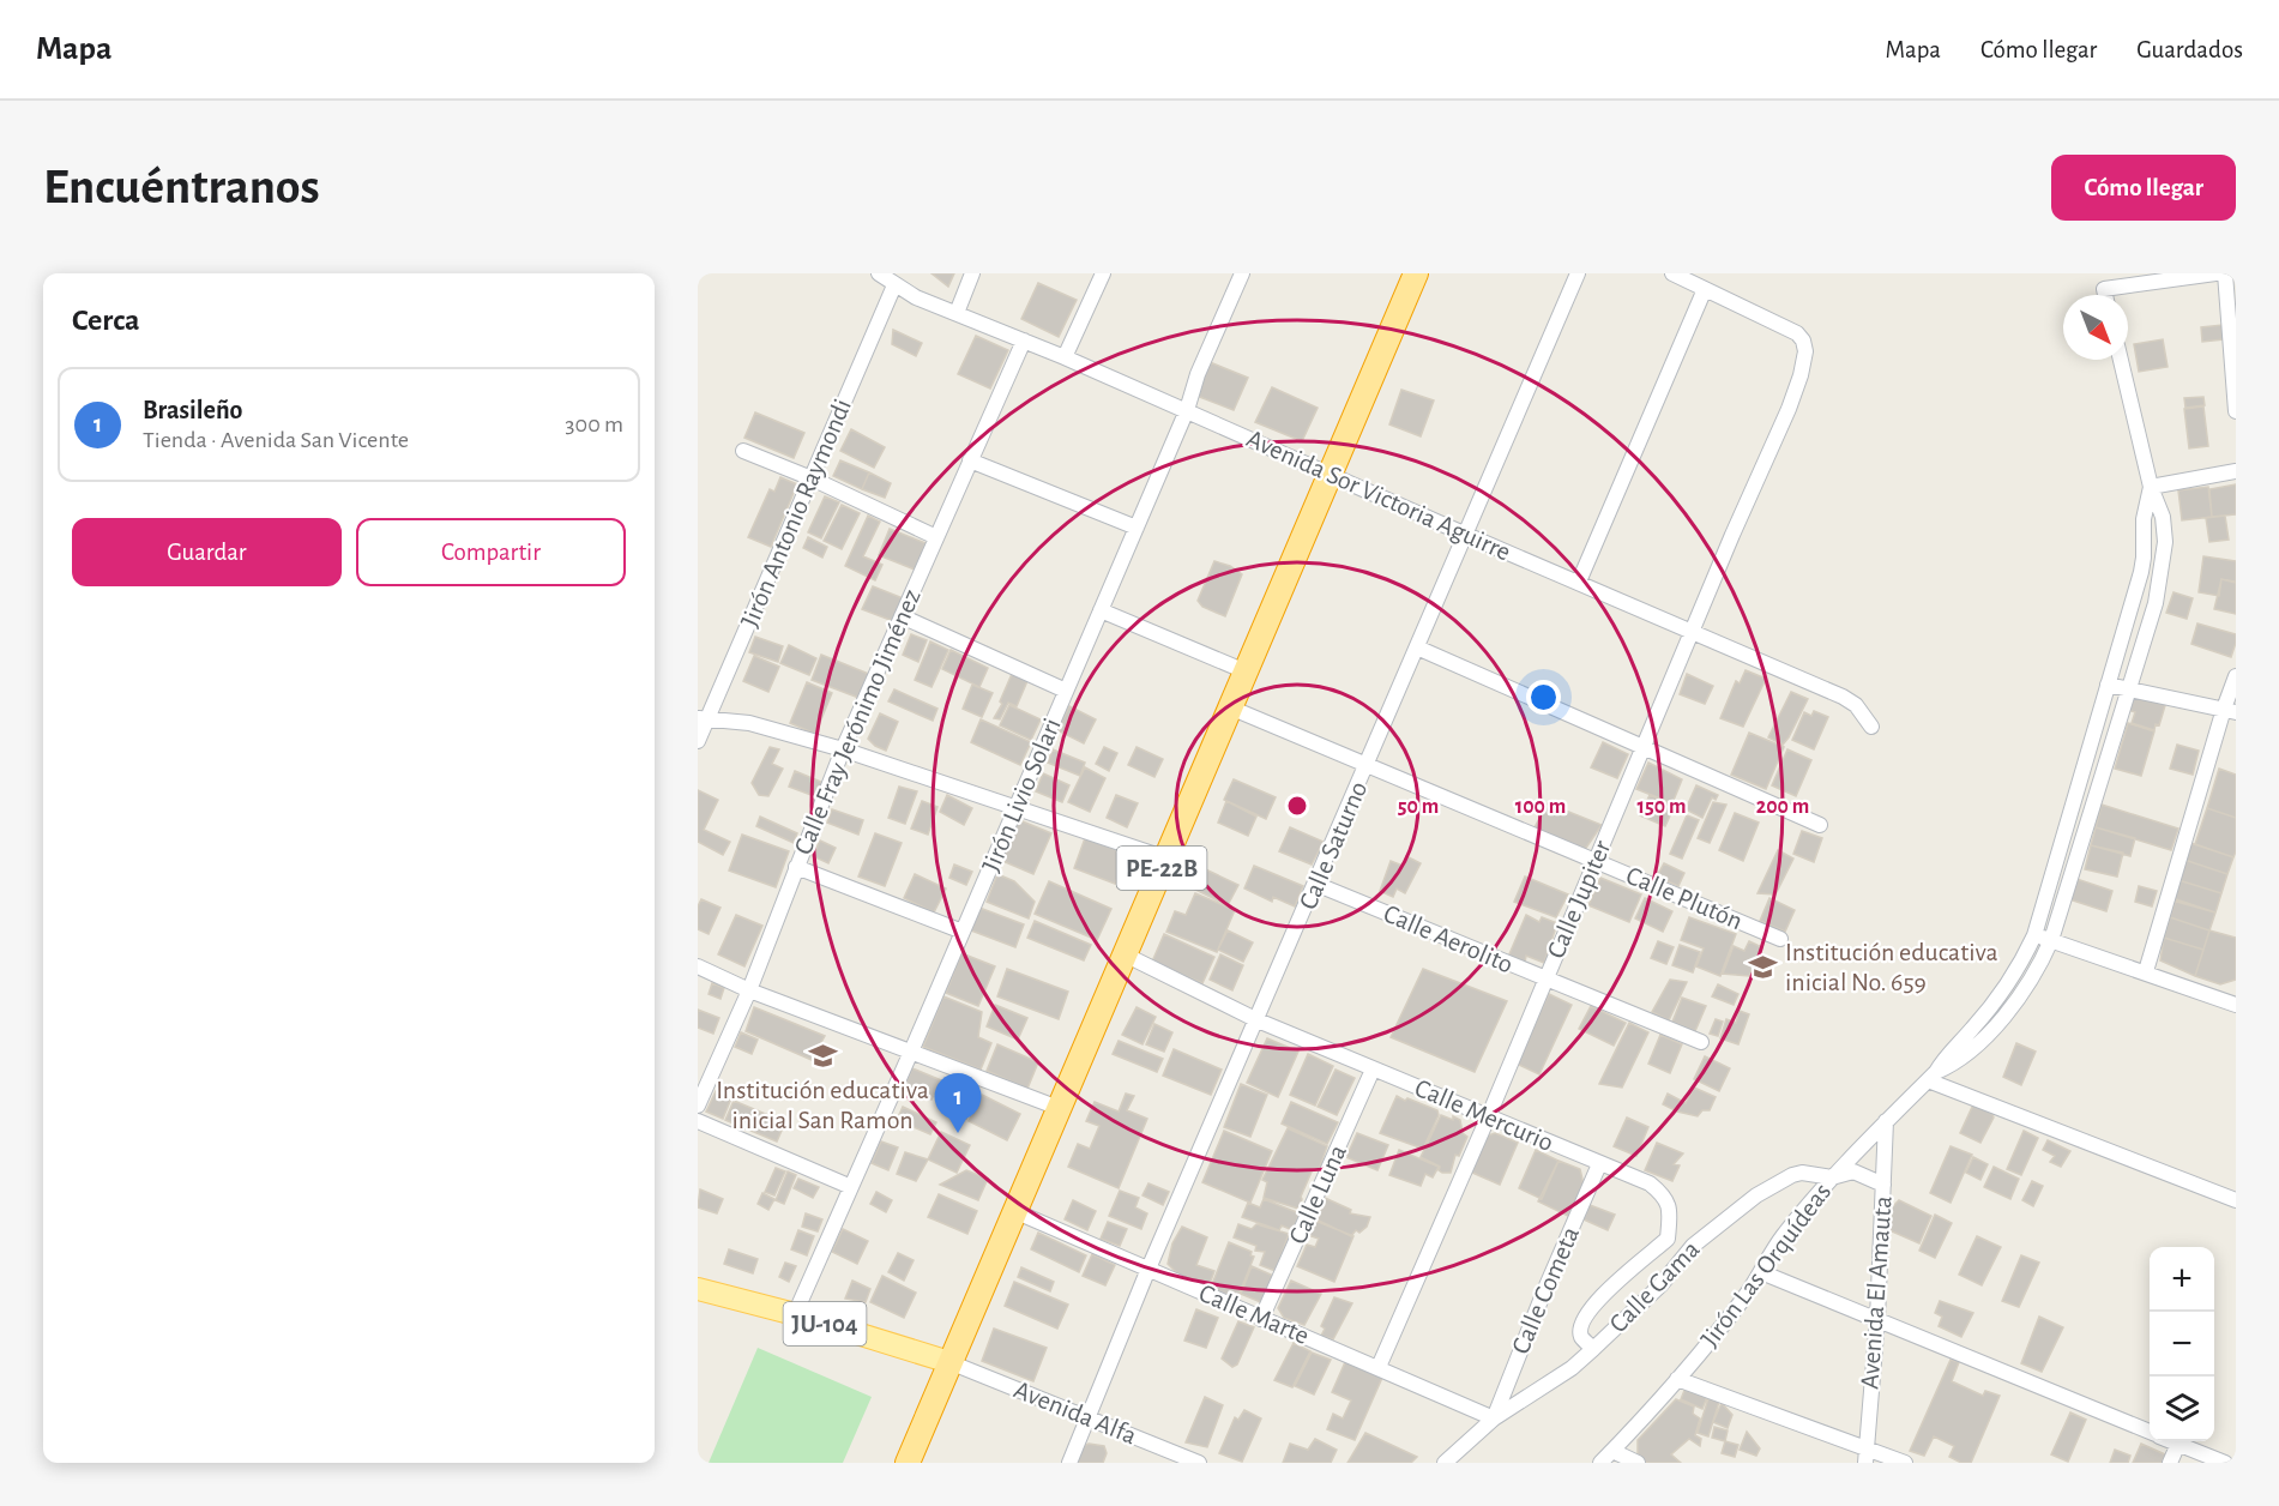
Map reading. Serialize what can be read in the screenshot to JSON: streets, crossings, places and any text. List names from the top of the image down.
{
  "streets": {
    "highway": ["PE-22B"],
    "main road": ["JU-104"],
    "street": [
      "Avenida Sor Victoria Aguirre",
      "Jirón Antonio Raymondi",
      "Calle Fray Jerónimo Jiménez",
      "Jirón Livio Solari",
      "Calle Saturno",
      "Calle Plutón",
      "Calle Jupiter",
      "Calle Aerolito",
      "Calle Mercurio",
      "Calle Luna",
      "Jirón Las Orquídeas",
      "Calle Gama",
      "Calle Cometa",
      "Avenida El Amauta",
      "Calle Marte",
      "Avenida Alfa"
    ]
  },
  "crossings": [
    ["Avenida Sor Victoria Aguirre", "Jirón Antonio Raymondi"],
    ["Avenida Sor Victoria Aguirre", "Calle Fray Jerónimo Jiménez"],
    ["Avenida Sor Victoria Aguirre", "Jirón Livio Solari"],
    ["Avenida Sor Victoria Aguirre", "Calle Saturno"],
    ["Avenida Sor Victoria Aguirre", "PE-22B"],
    ["Avenida Sor Victoria Aguirre", "Calle Jupiter"],
    ["Jirón Livio Solari", "JU-104"],
    ["Calle Saturno", "Calle Plutón"],
    ["Calle Saturno", "Calle Aerolito"],
    ["Calle Saturno", "Calle Mercurio"],
    ["Calle Saturno", "Calle Marte"],
    ["Calle Saturno", "Avenida Alfa"],
    ["PE-22B", "Calle Plutón"],
    ["PE-22B", "Calle Mercurio"],
    ["PE-22B", "Calle Marte"],
    ["PE-22B", "JU-104"],
    ["PE-22B", "Avenida Alfa"],
    ["Calle Plutón", "Calle Jupiter"],
    ["Calle Jupiter", "Calle Aerolito"],
    ["Calle Jupiter", "Calle Mercurio"],
    ["Calle Jupiter", "Calle Marte"],
    ["Calle Mercurio", "Calle Luna"],
    ["Calle Mercurio", "Calle Gama"],
    ["Calle Mercurio", "Calle Cometa"],
    ["Calle Luna", "Calle Marte"],
    ["Jirón Las Orquídeas", "Calle Gama"],
    ["Jirón Las Orquídeas", "Avenida El Amauta"],
    ["Calle Gama", "Calle Cometa"],
    ["Calle Gama", "Avenida El Amauta"],
    ["Calle Gama", "Calle Marte"],
    ["Calle Cometa", "Calle Marte"],
    ["JU-104", "Avenida Alfa"]
  ],
  "places": {
    "school or university": ["Institución educativa inicial No. 659", "Institución educativa inicial San Ramon"]
  },
  "north": "bottom right",
  "page": {
    "header": "Mapa",
    "nav": ["Mapa", "Cómo llegar", "Guardados"],
    "buttons": [
      "Cómo llegar",
      ["Guardar", "Compartir"]
    ],
    "title": "Encuéntranos",
    "heading": "Cerca",
    "list": [
      {
        "mark": "1",
        "name": "Brasileño",
        "note": "Tienda · Avenida San Vicente",
        "value": "300 m"
      }
    ],
    "pins": "1",
    "map_buttons": ["+", "−"]
  },
  "rings": [
    "50 m",
    "100 m",
    "150 m",
    "200 m"
  ]
}
